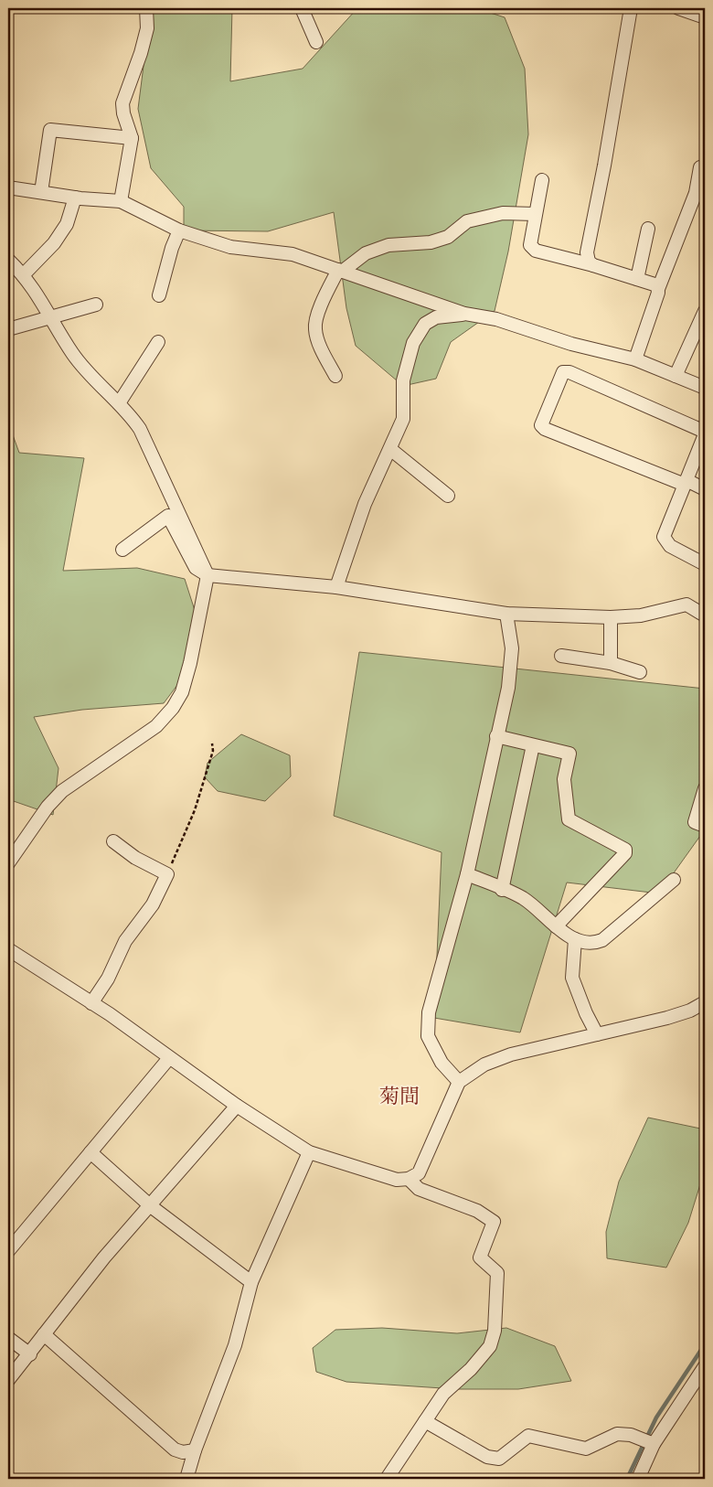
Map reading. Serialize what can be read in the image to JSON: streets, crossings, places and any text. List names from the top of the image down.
{
  "districts": ["菊間"]
}
